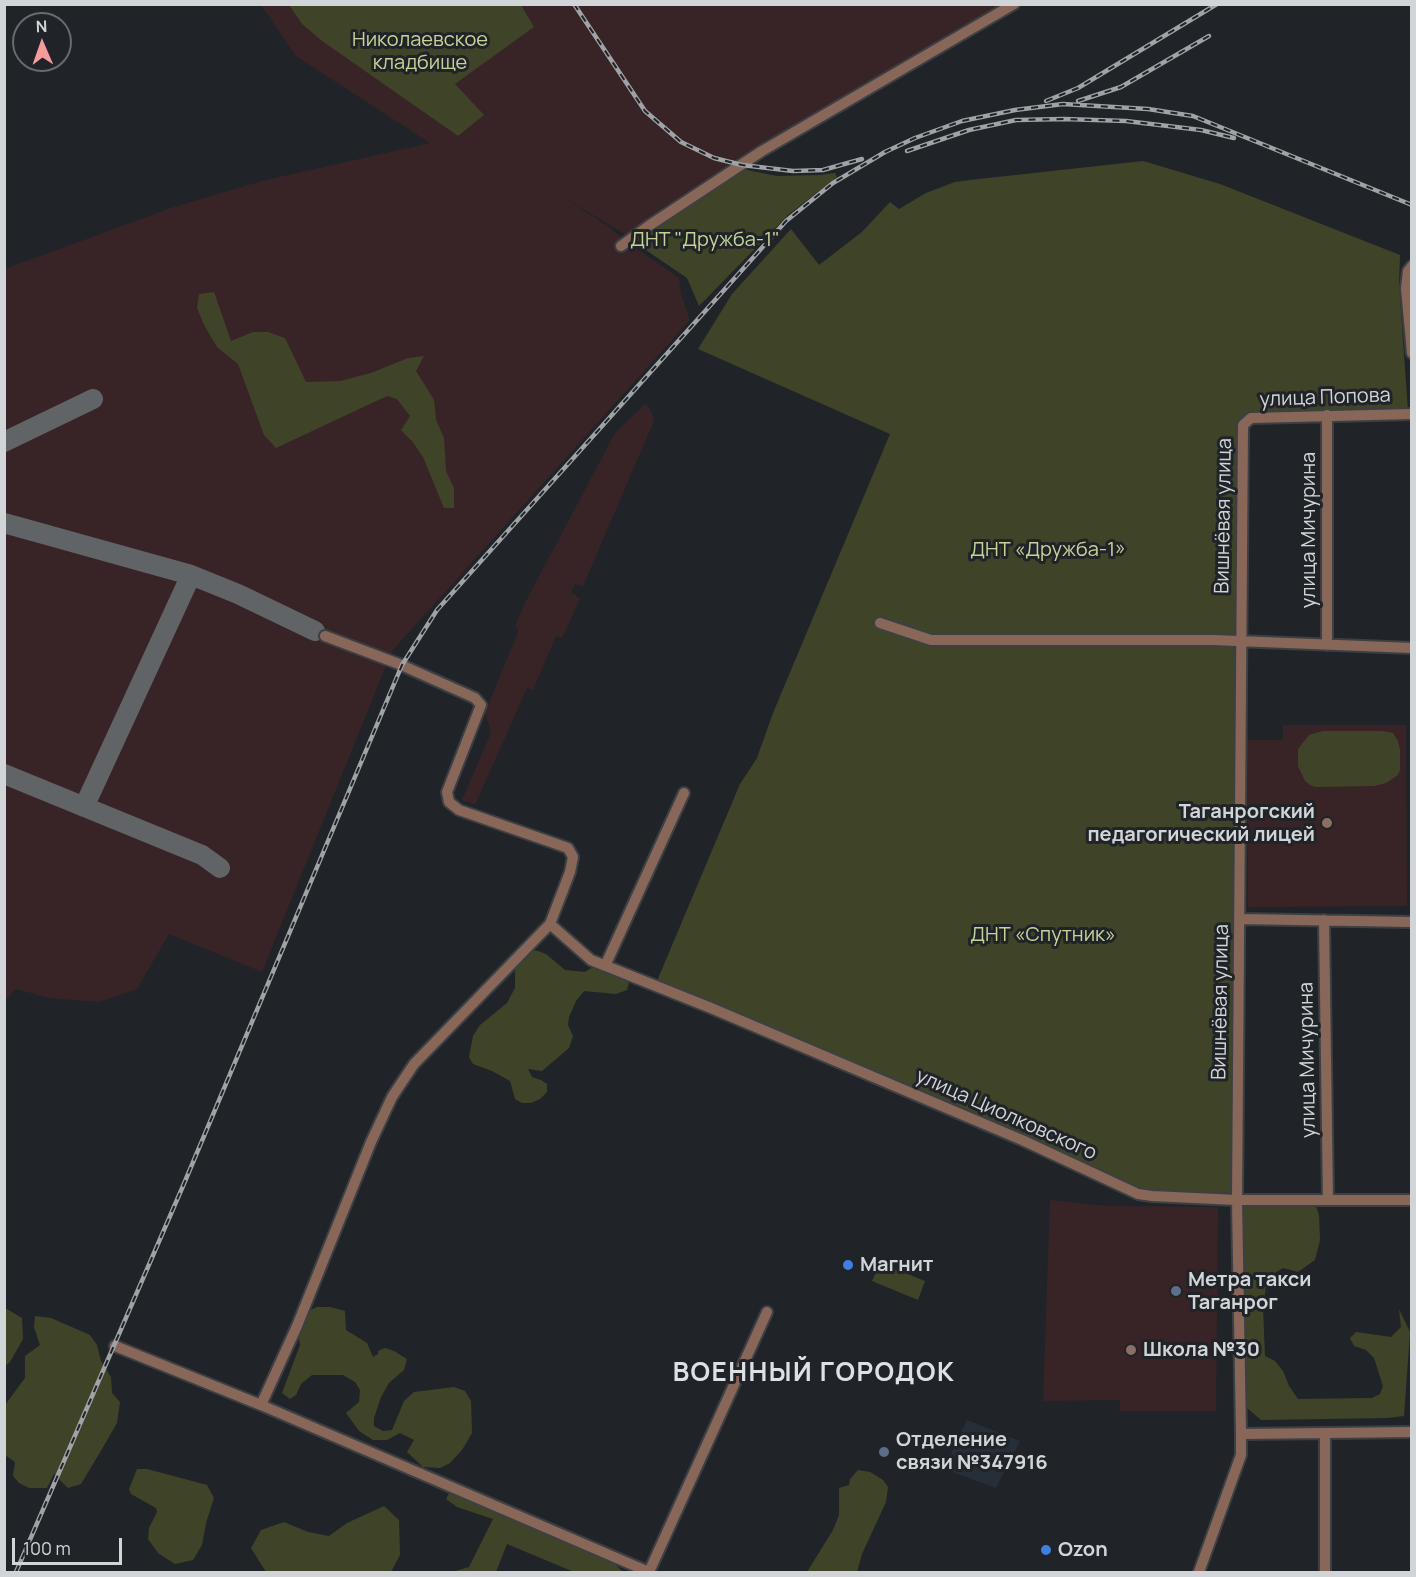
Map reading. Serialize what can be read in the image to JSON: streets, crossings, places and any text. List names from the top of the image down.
{
  "streets": {
    "street": [
      "улица Попова",
      "Вишнёвая улица",
      "улица Мичурина",
      "улица Циолковского"
    ]
  },
  "crossings": [
    ["улица Попова", "Вишнёвая улица"],
    ["улица Попова", "улица Мичурина"],
    ["Вишнёвая улица", "улица Циолковского"],
    ["улица Мичурина", "улица Циолковского"]
  ],
  "districts": ["ВОЕННЫЙ ГОРОДОК"],
  "parks": [
    "Николаевское кладбище",
    "ДНТ \"Дружба-1\"",
    "ДНТ «Дружба-1»",
    "ДНТ «Спутник»"
  ],
  "places": [
    "Таганрогский педагогический лицей",
    "Магнит",
    "Метра такси Таганрог",
    "Школа №30",
    "Отделение связи №347916",
    "Ozon"
  ],
  "scale_bar": "100 m",
  "north": "top"
}
